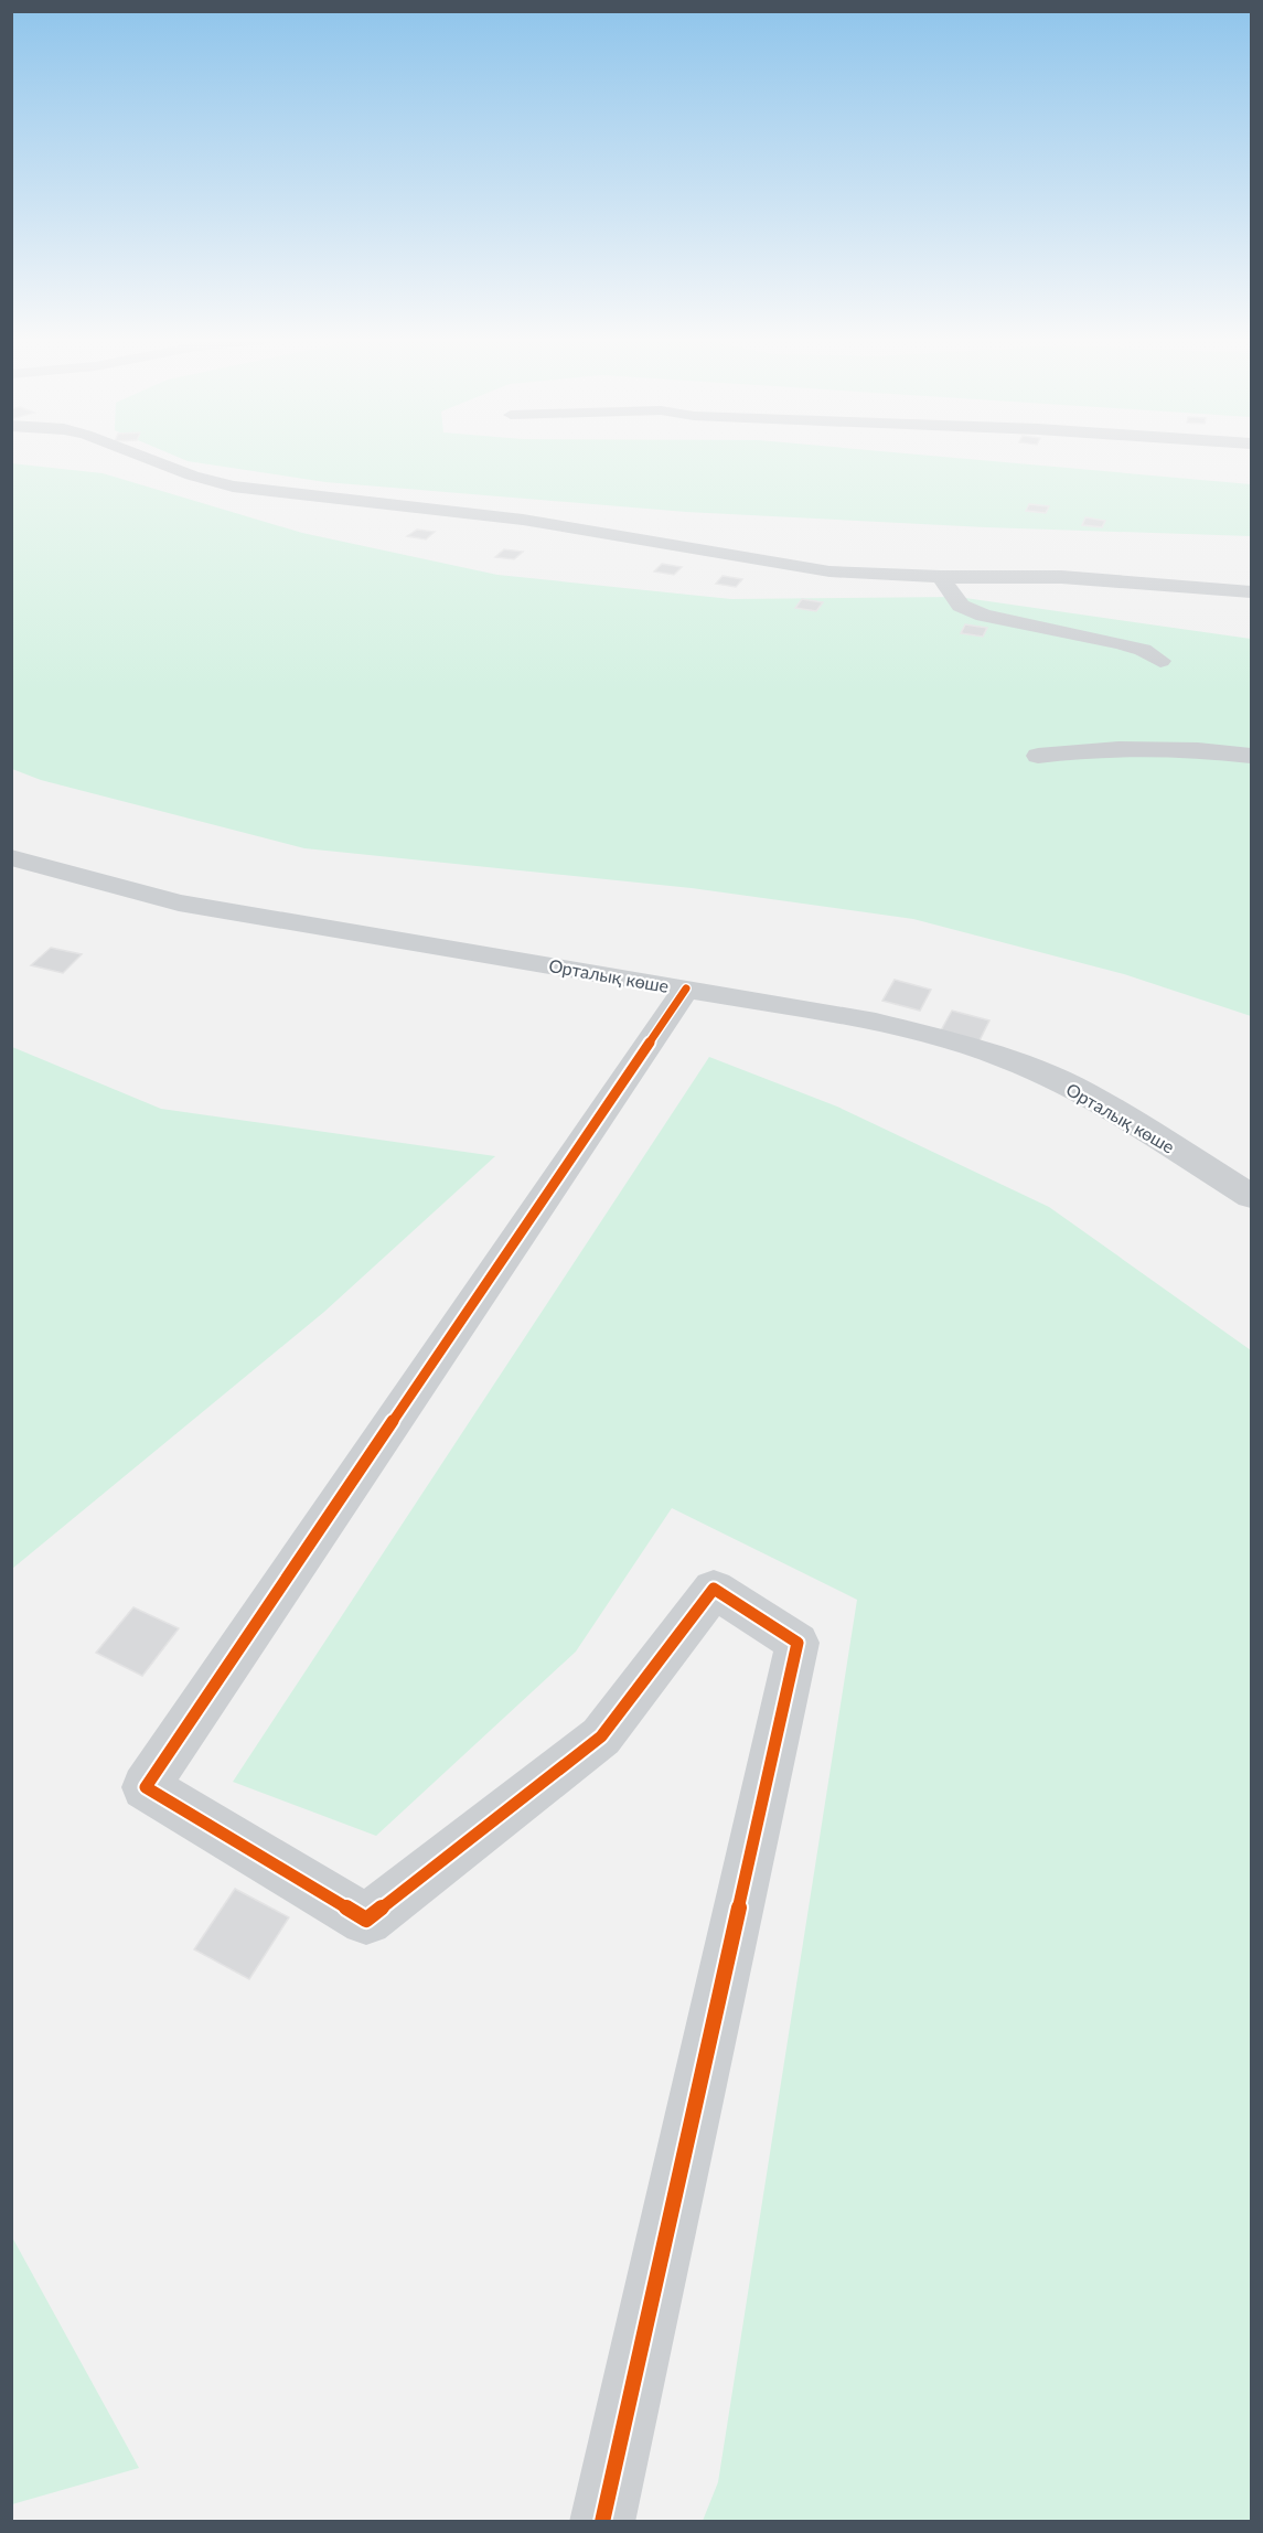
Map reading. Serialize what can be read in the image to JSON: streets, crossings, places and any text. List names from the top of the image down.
{
  "streets": {
    "street": ["Орталық көше"]
  }
}
